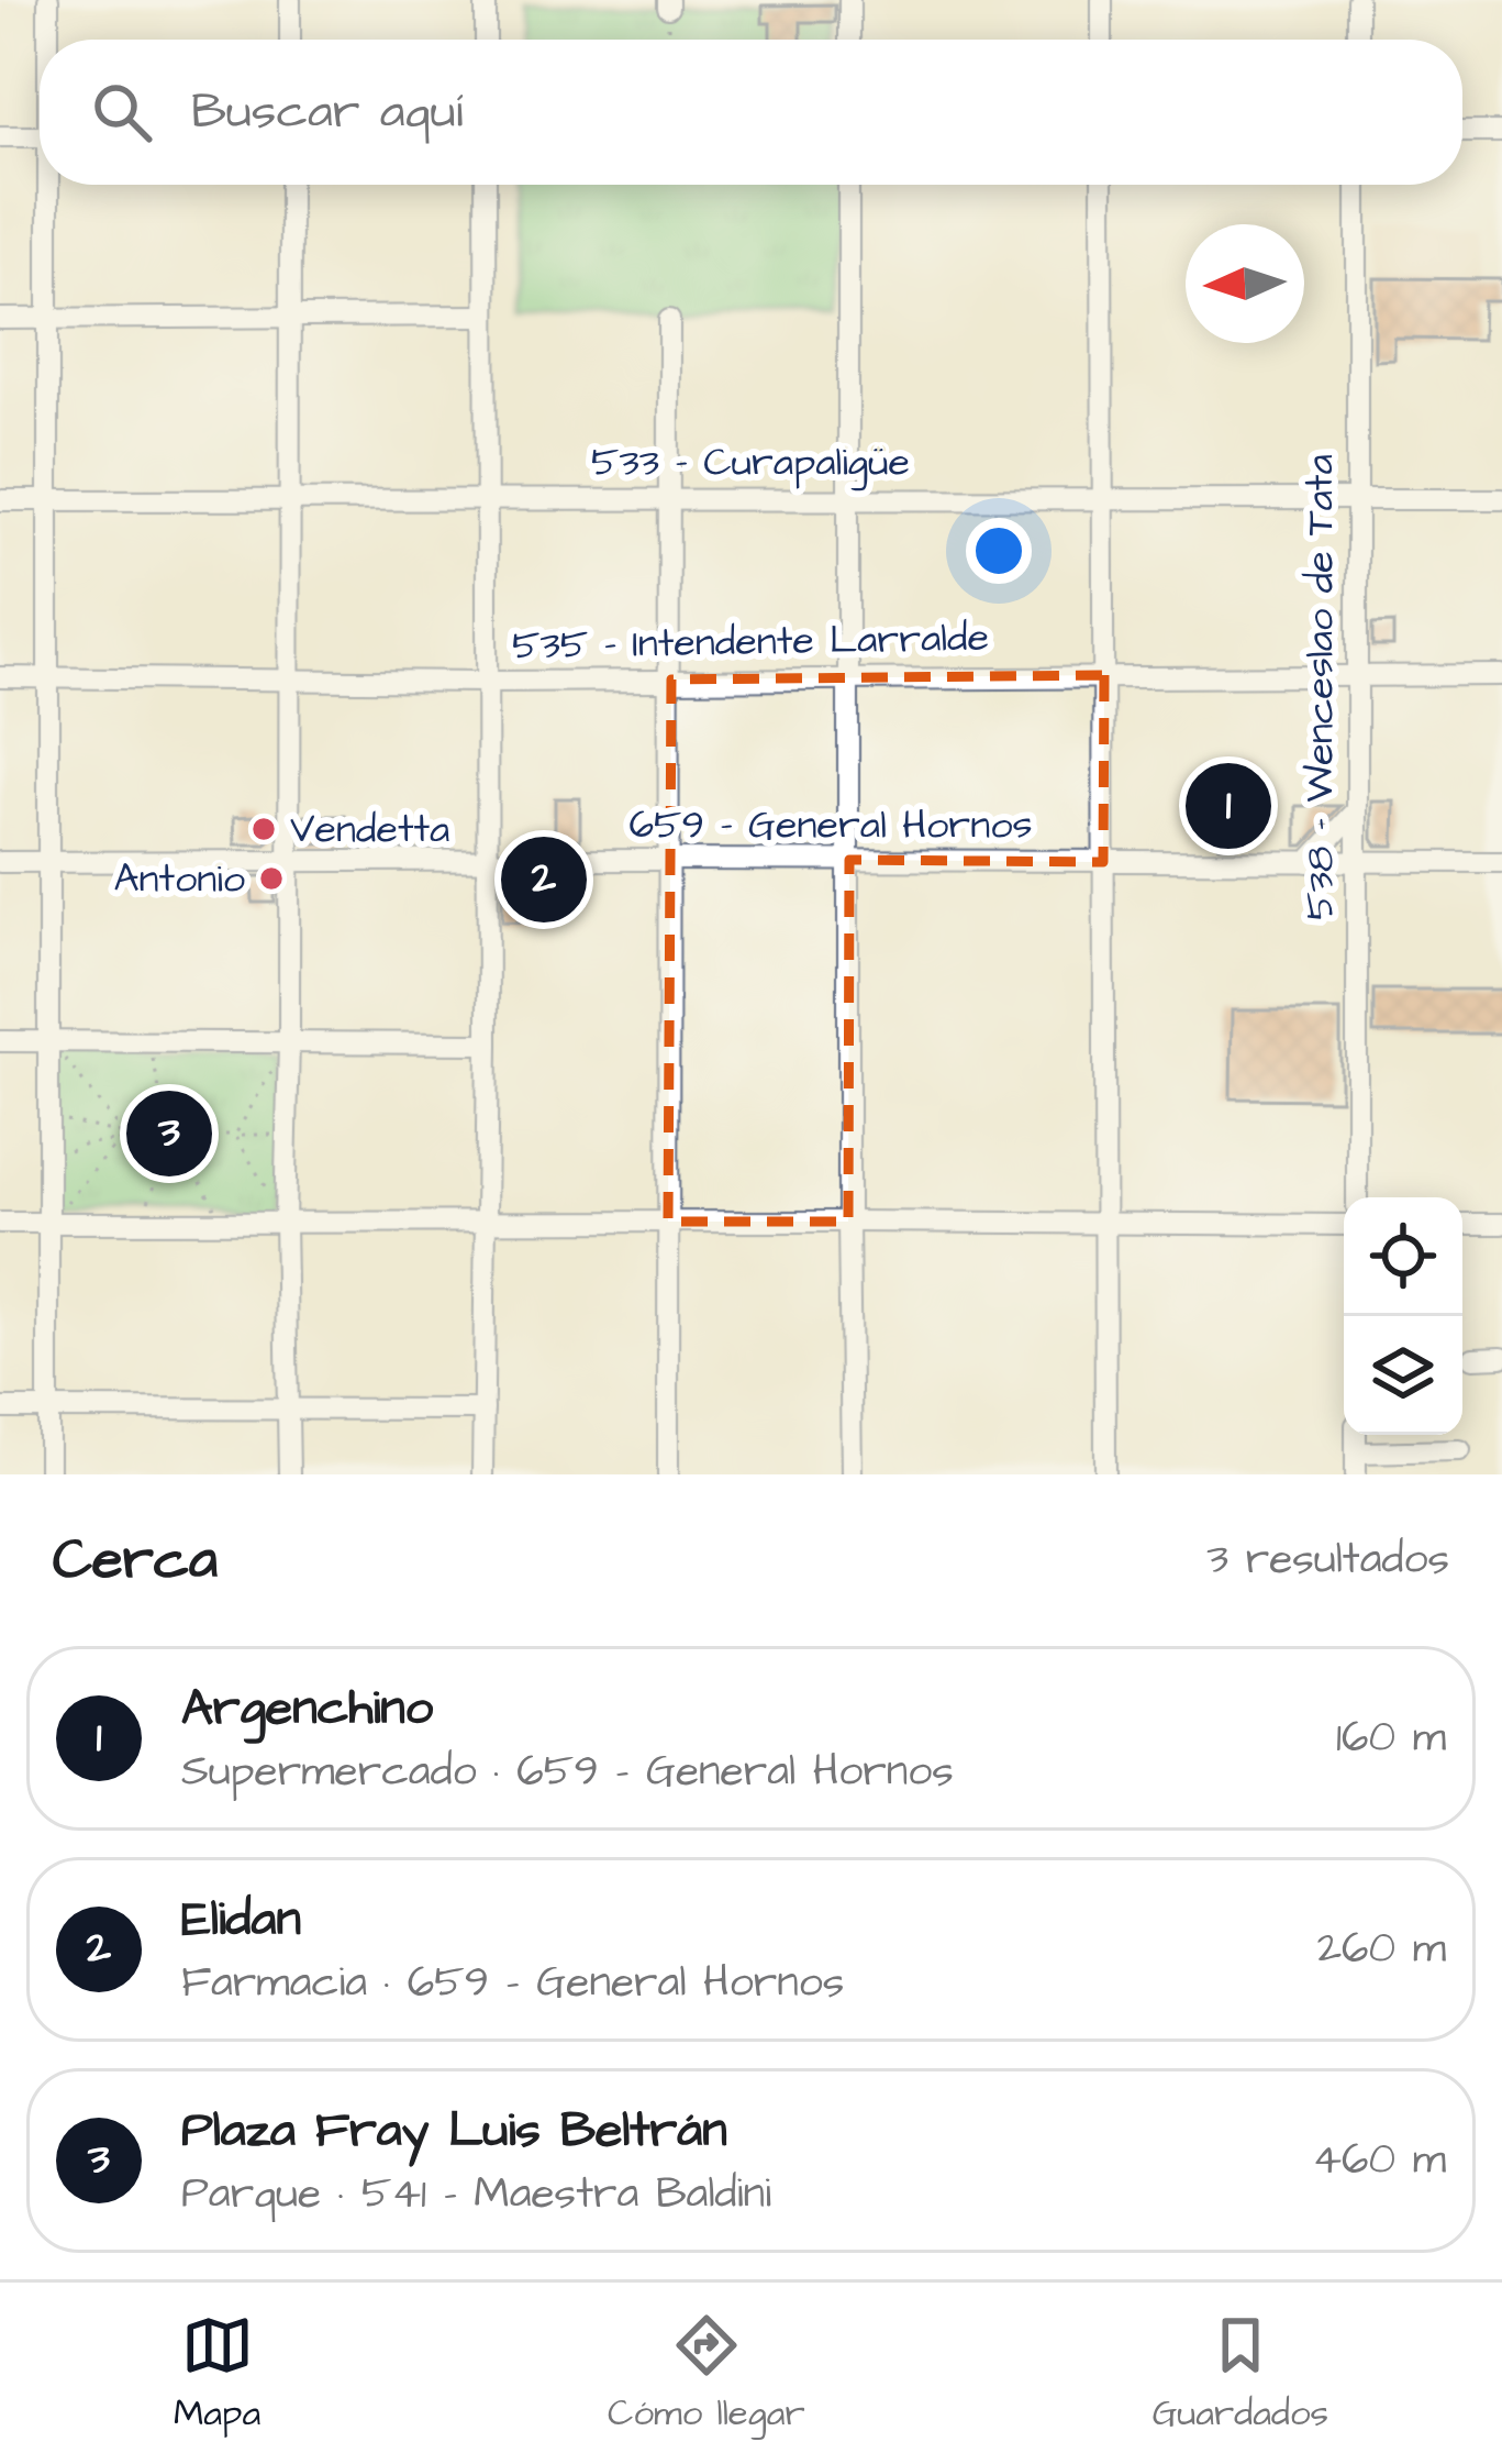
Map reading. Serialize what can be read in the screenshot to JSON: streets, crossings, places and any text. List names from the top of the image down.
{
  "streets": {
    "street": [
      "533 - Curapaligüe",
      "535 - Intendente Larralde",
      "538 - Wenceslao de Tata",
      "659 - General Hornos"
    ]
  },
  "crossings": [
    ["533 - Curapaligüe", "538 - Wenceslao de Tata"],
    ["535 - Intendente Larralde", "538 - Wenceslao de Tata"],
    ["538 - Wenceslao de Tata", "659 - General Hornos"]
  ],
  "places": ["Vendetta", "Antonio"],
  "north": "left",
  "page": {
    "search": "Buscar aquí",
    "pins": ["1", "2", "3"],
    "heading": ["Cerca", "3 resultados"],
    "list": [
      {
        "mark": "1",
        "name": "Argenchino",
        "note": "Supermercado · 659 - General Hornos",
        "value": "160 m"
      },
      {
        "mark": "2",
        "name": "Elidan",
        "note": "Farmacia · 659 - General Hornos",
        "value": "260 m"
      },
      {
        "mark": "3",
        "name": "Plaza Fray Luis Beltrán",
        "note": "Parque · 541 - Maestra Baldini",
        "value": "460 m"
      }
    ],
    "nav": ["Mapa", "Cómo llegar", "Guardados"]
  }
}
